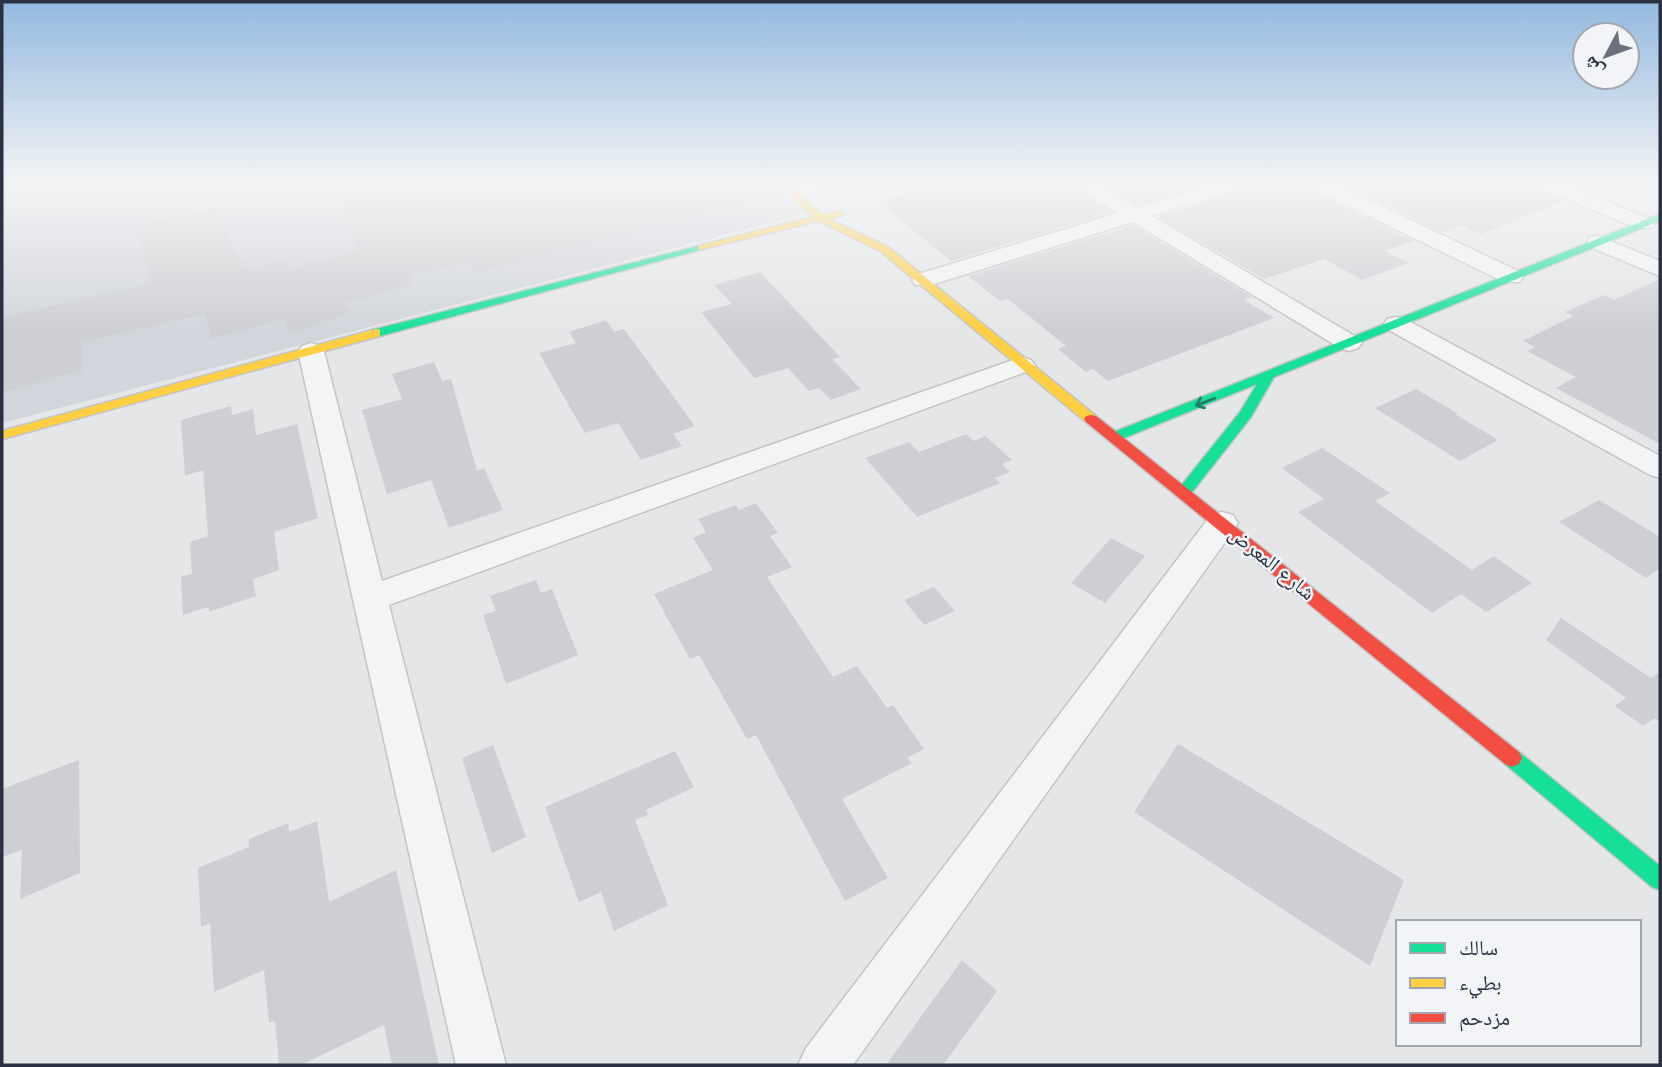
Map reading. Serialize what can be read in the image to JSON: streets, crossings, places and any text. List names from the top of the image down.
{
  "streets": {
    "street": ["شارع المعرض"]
  },
  "legend": ["سالك", "بطيء", "مزدحم"],
  "north": "bottom left"
}
